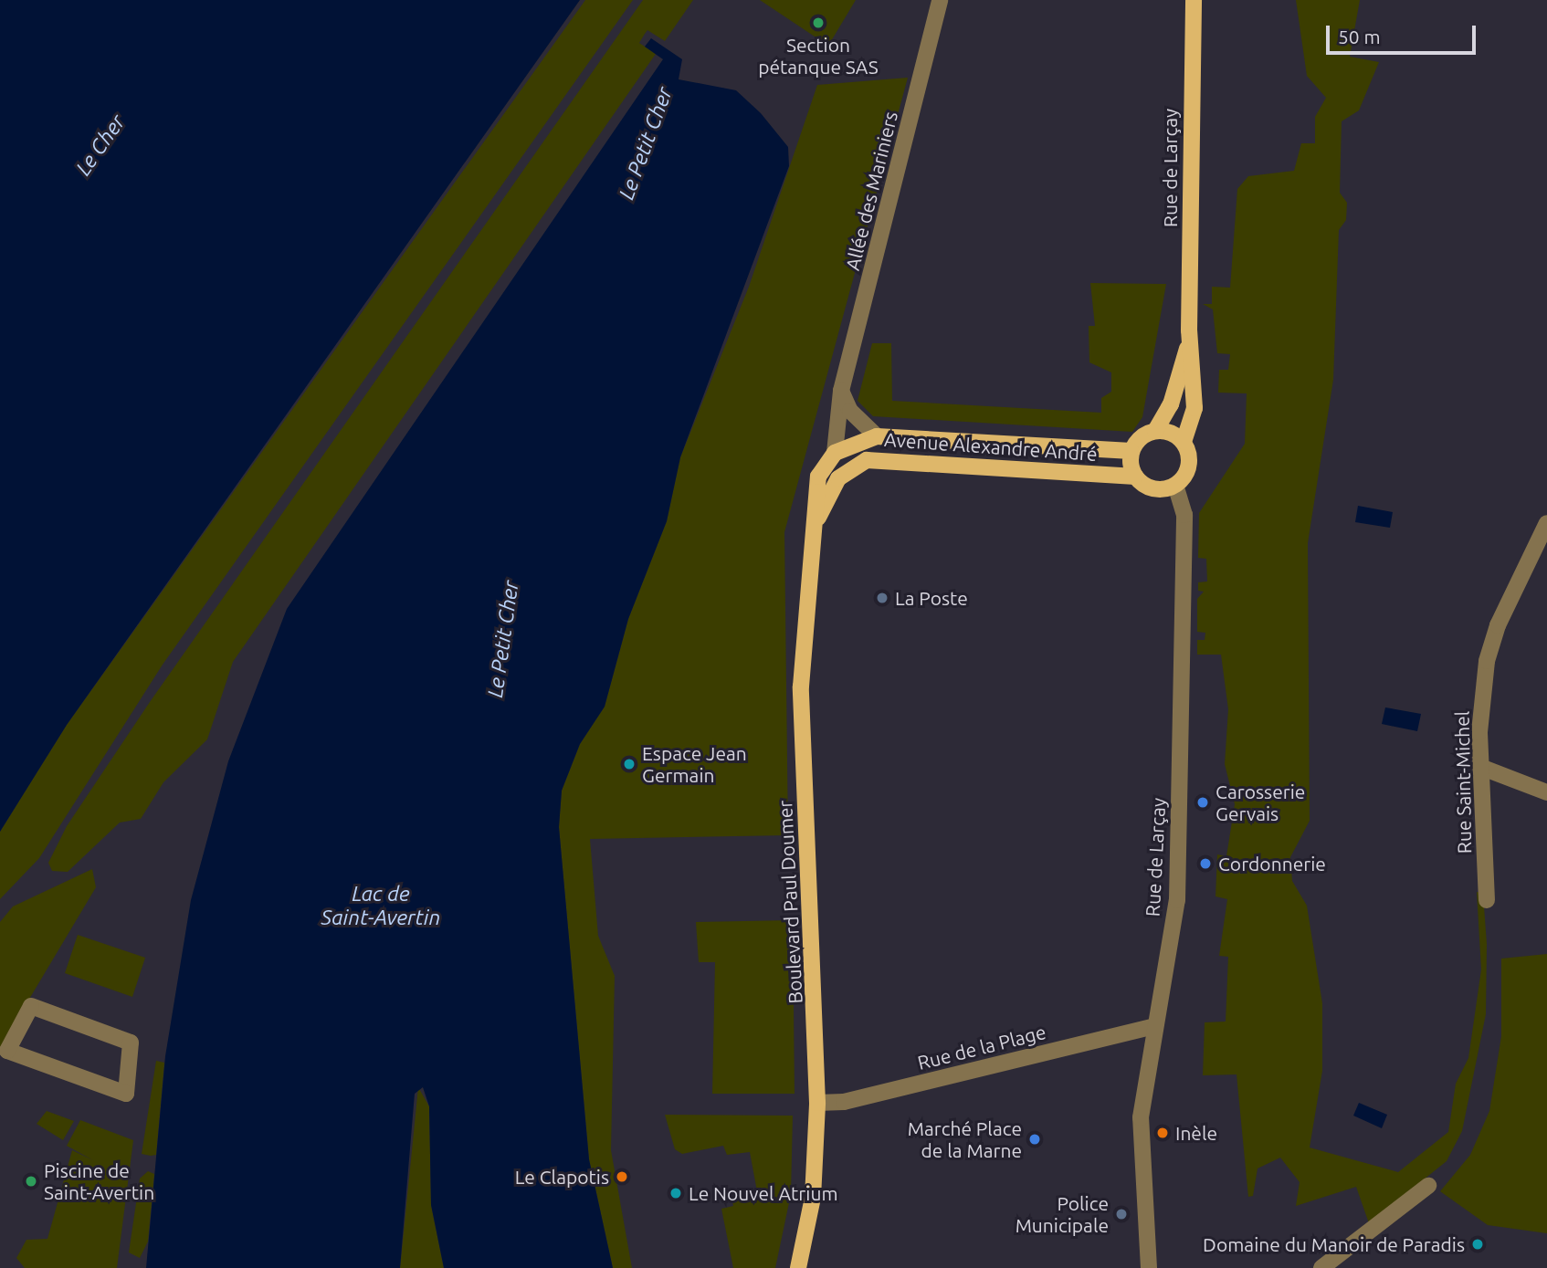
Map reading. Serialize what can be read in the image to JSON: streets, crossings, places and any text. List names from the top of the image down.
{
  "streets": {
    "main road": ["Rue de Larçay", "Avenue Alexandre André", "Boulevard Paul Doumer"],
    "street": ["Allée des Mariniers", "Rue Saint-Michel", "Rue de la Plage"]
  },
  "crossings": [
    ["Rue de Larçay", "Avenue Alexandre André"],
    ["Rue de Larçay", "Rue de la Plage"],
    ["Allée des Mariniers", "Avenue Alexandre André"],
    ["Avenue Alexandre André", "Boulevard Paul Doumer"],
    ["Boulevard Paul Doumer", "Rue de la Plage"]
  ],
  "water": ["Le Petit Cher", "Le Cher", "Lac de Saint-Avertin"],
  "places": [
    "Section pétanque SAS",
    "La Poste",
    "Espace Jean Germain",
    "Carosserie Gervais",
    "Cordonnerie",
    "Inèle",
    "Marché Place de la Marne",
    "Le Clapotis",
    "Piscine de Saint-Avertin",
    "Le Nouvel Atrium",
    "Police Municipale",
    "Domaine du Manoir de Paradis"
  ],
  "scale_bar": "50 m"
}
